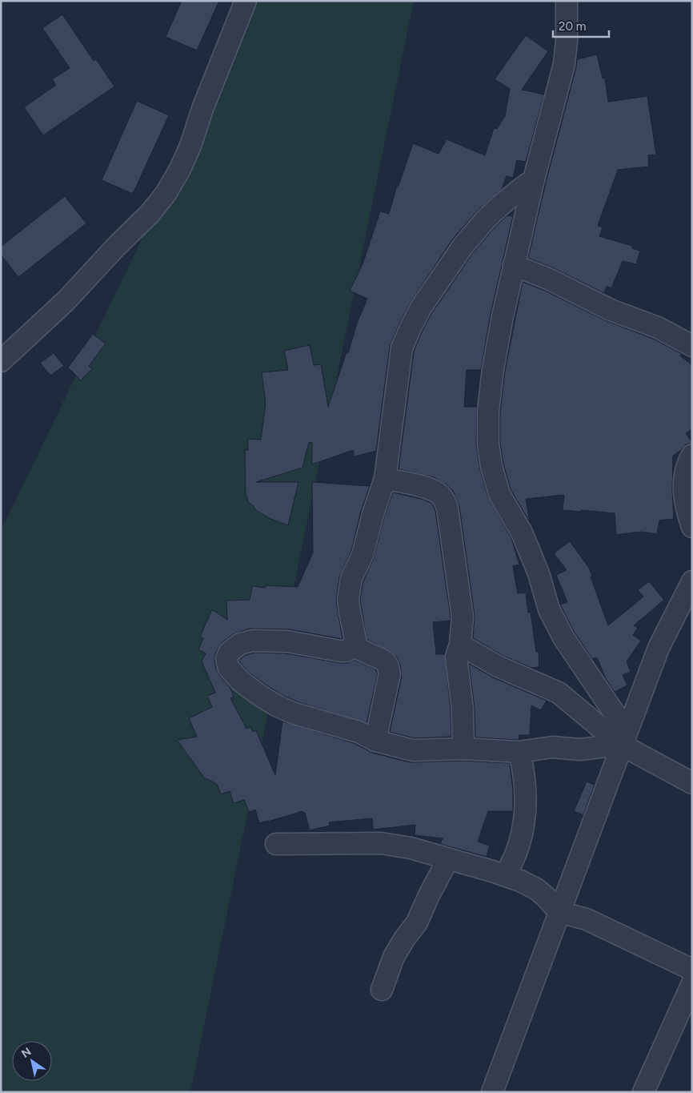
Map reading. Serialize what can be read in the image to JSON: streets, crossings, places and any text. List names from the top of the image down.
{
  "scale_bar": "20 m",
  "north": "top left"
}
